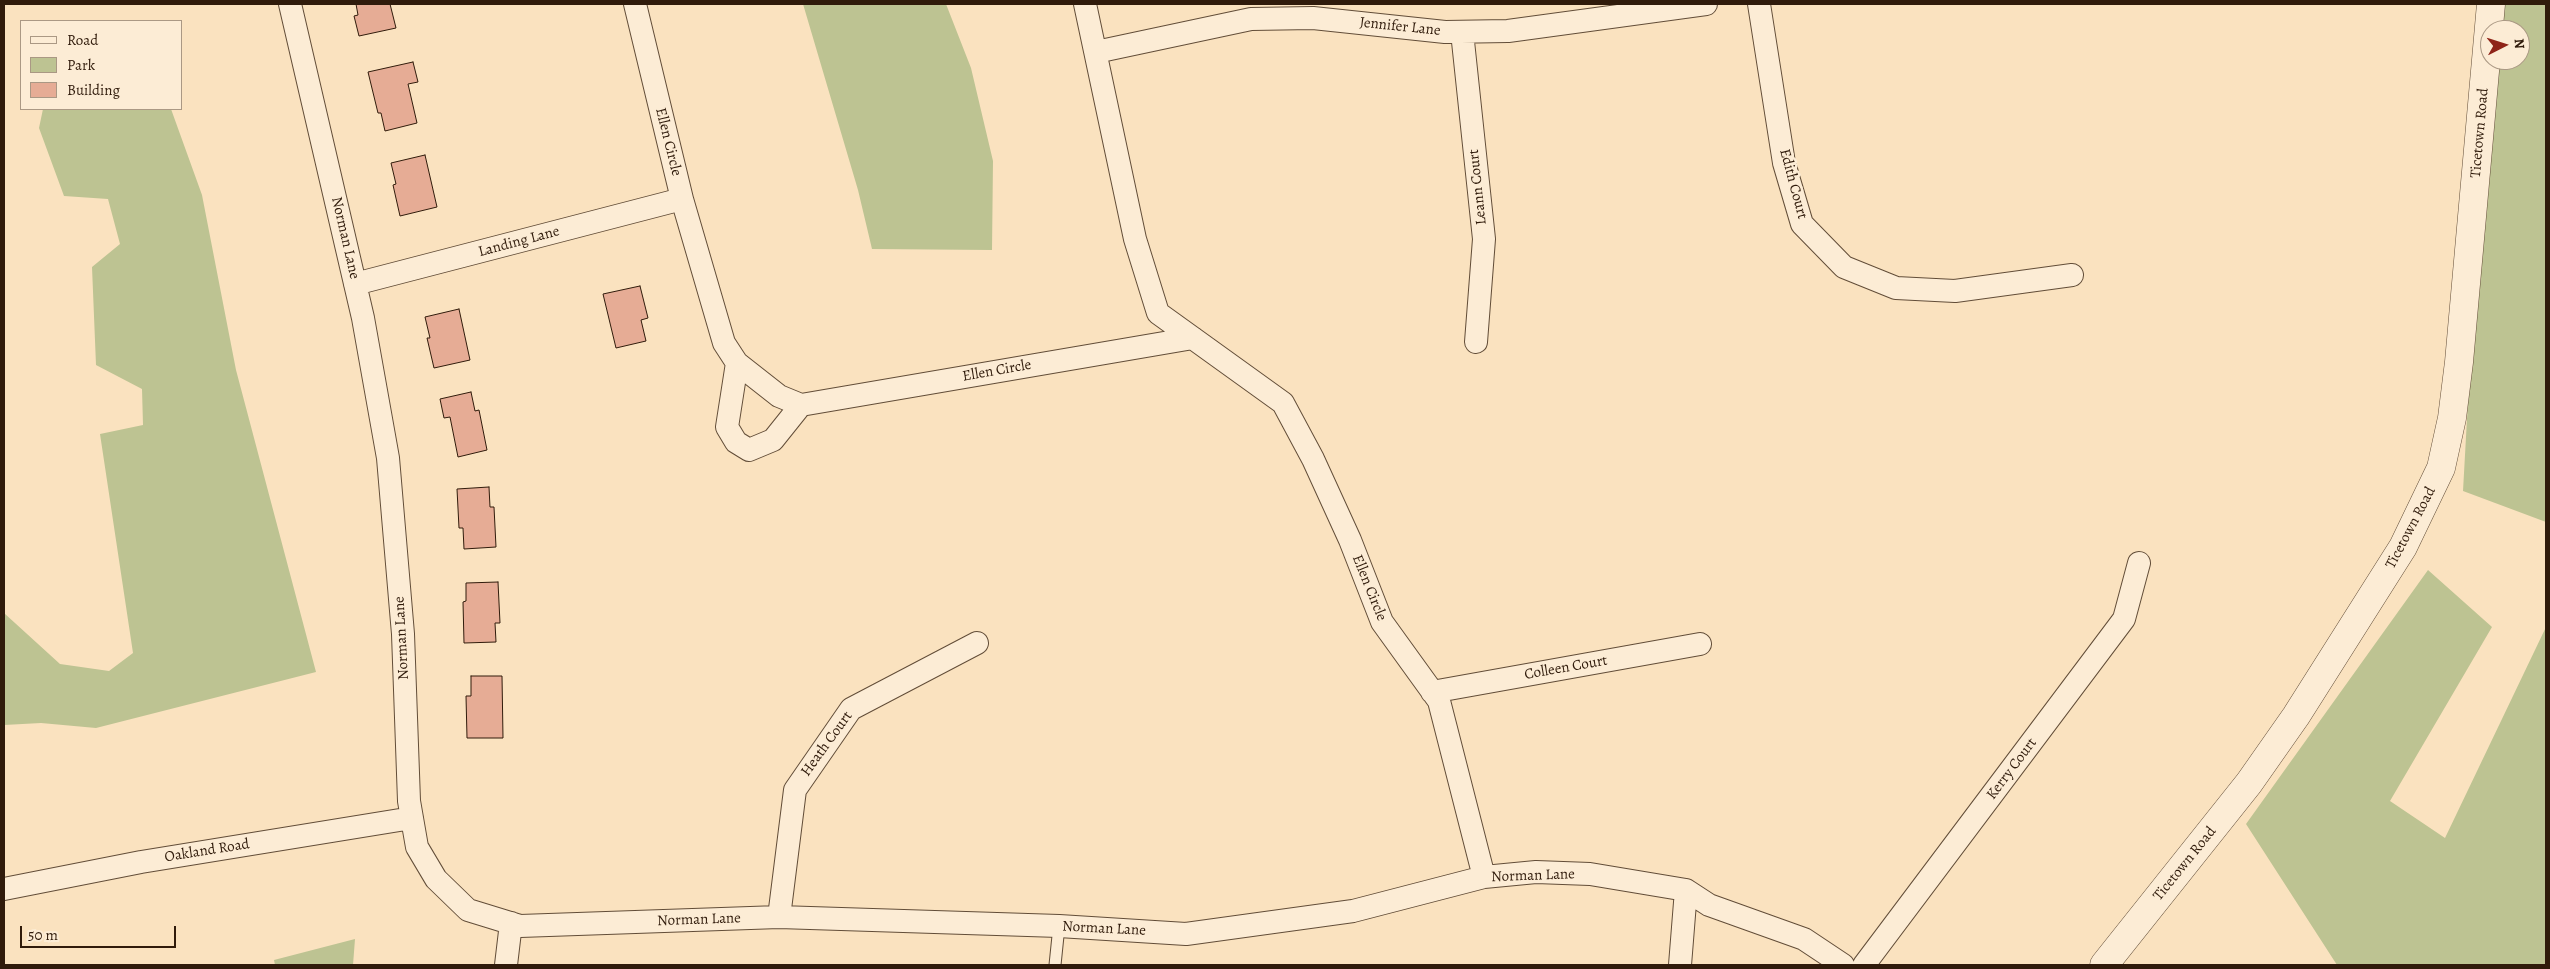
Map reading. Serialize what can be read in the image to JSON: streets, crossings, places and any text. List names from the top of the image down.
{
  "streets": {
    "street": [
      "Jennifer Lane",
      "Ticetown Road",
      "Ellen Circle",
      "Edith Court",
      "Leann Court",
      "Norman Lane",
      "Landing Lane",
      "Colleen Court",
      "Heath Court",
      "Kerry Court",
      "Oakland Road"
    ]
  },
  "crossings": [
    ["Jennifer Lane", "Ellen Circle"],
    ["Jennifer Lane", "Leann Court"],
    ["Ellen Circle", "Norman Lane"],
    ["Ellen Circle", "Landing Lane"],
    ["Ellen Circle", "Colleen Court"],
    ["Norman Lane", "Landing Lane"],
    ["Norman Lane", "Heath Court"],
    ["Norman Lane", "Oakland Road"]
  ],
  "legend": ["Road", "Park", "Building"],
  "scale_bar": "50 m",
  "north": "right"
}
